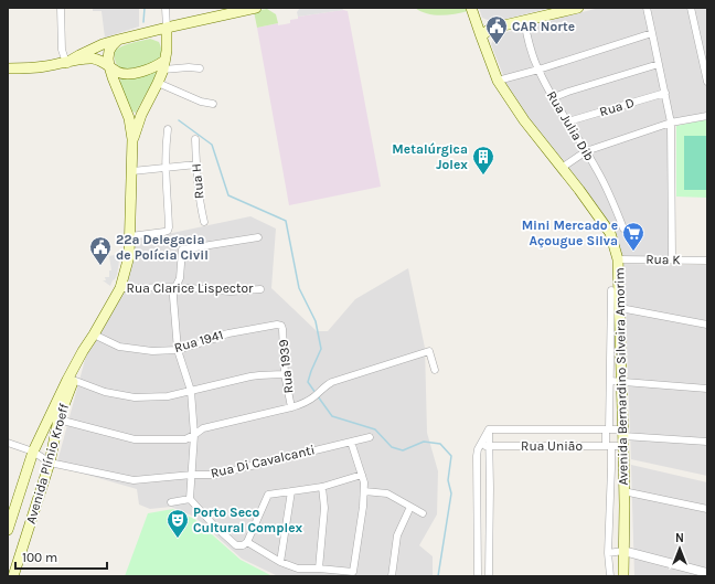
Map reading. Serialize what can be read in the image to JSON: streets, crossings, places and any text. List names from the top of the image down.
{
  "streets": {
    "main road": ["Avenida Bernardino Silveira Amorim", "Avenida Plínio Kroeff"],
    "street": [
      "Rua D",
      "Rua Julia Dib",
      "Rua H",
      "Rua K",
      "Rua Clarice Lispector",
      "Rua 1941",
      "Rua 1939",
      "Rua União",
      "Rua Di Cavalcanti"
    ]
  },
  "crossings": [
    ["Rua D", "Rua Julia Dib"],
    ["Rua K", "Avenida Bernardino Silveira Amorim"],
    ["Rua Clarice Lispector", "Avenida Plínio Kroeff"],
    ["Rua 1941", "Rua 1939"],
    ["Rua 1941", "Avenida Plínio Kroeff"],
    ["Avenida Bernardino Silveira Amorim", "Rua União"],
    ["Rua Di Cavalcanti", "Avenida Plínio Kroeff"]
  ],
  "places": {
    "public building": ["CAR Norte", "22ª Delegacia de Polícia Civil"],
    "building": ["Metalúrgica Jolex"],
    "supermarket": ["Mini Mercado e Açougue Silva"],
    "theatre": ["Porto Seco Cultural Complex"]
  },
  "scale_bar": "100 m",
  "north": "top"
}
